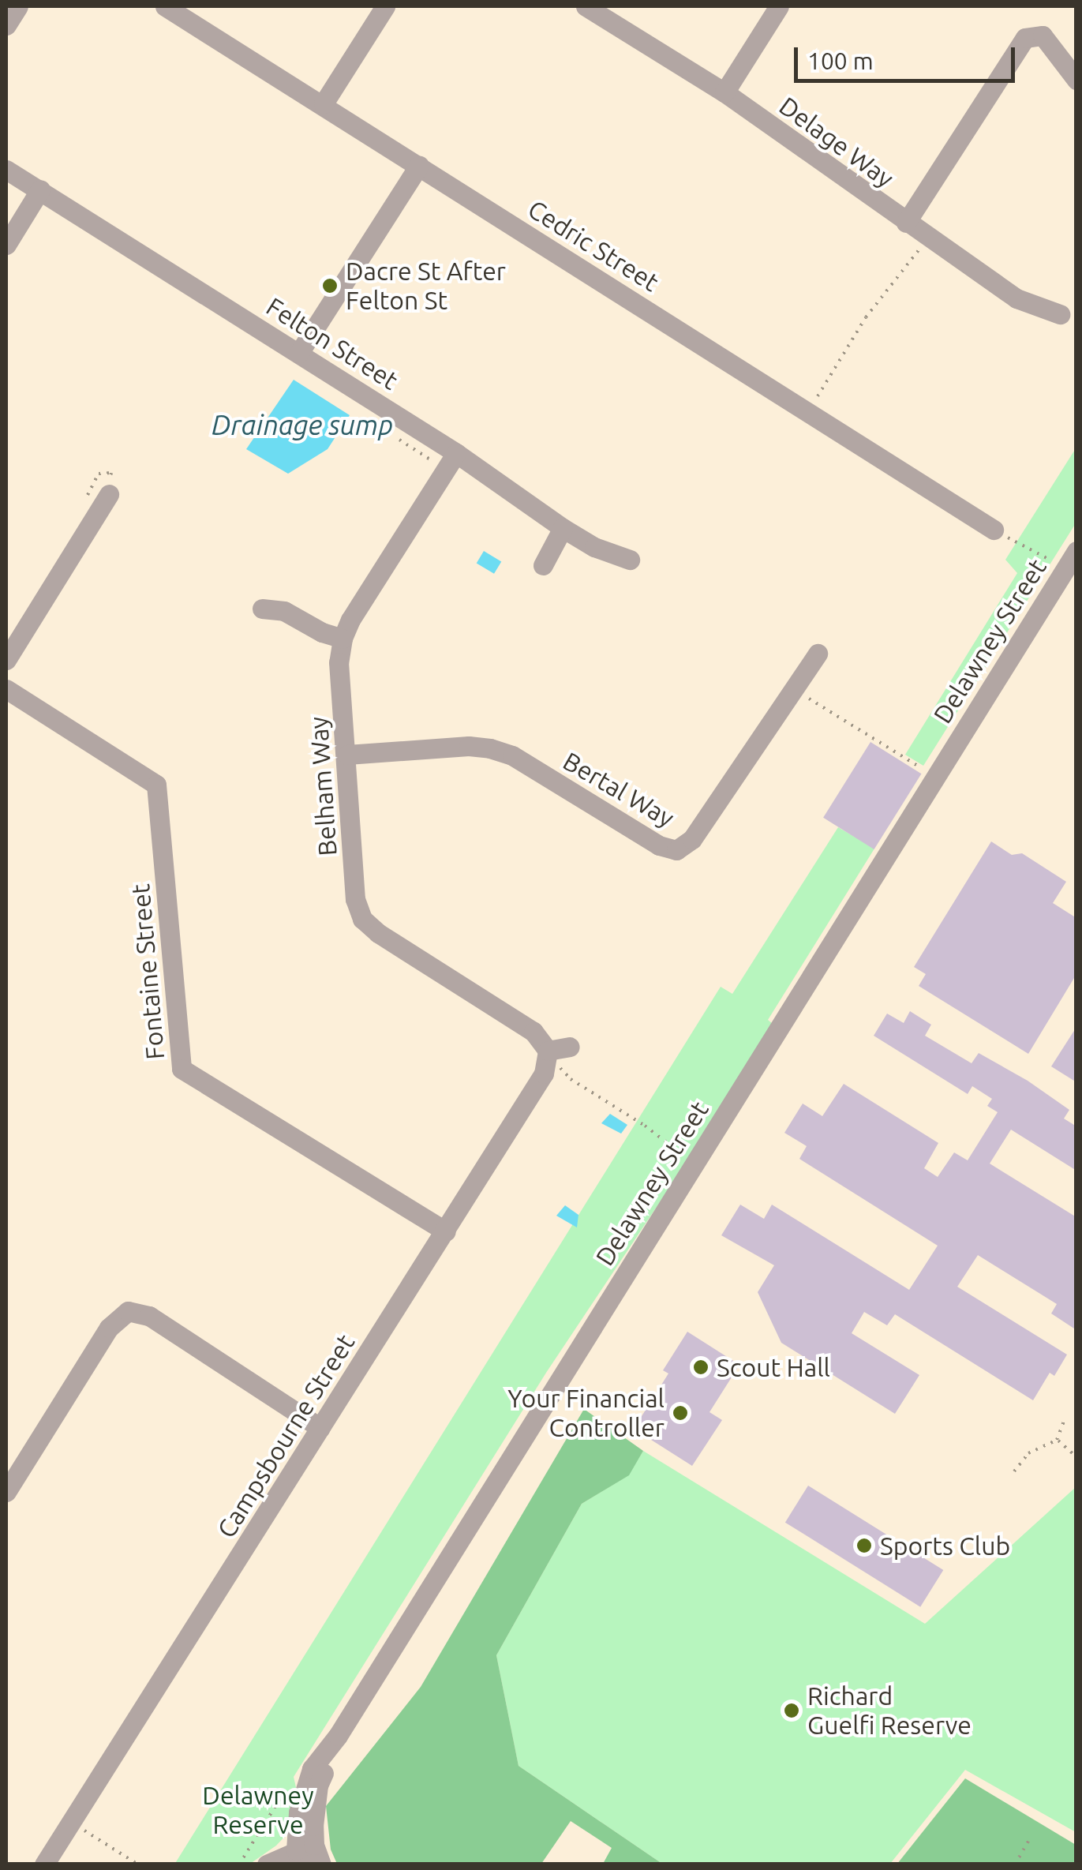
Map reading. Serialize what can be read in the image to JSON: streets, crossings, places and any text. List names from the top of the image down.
{
  "streets": {
    "street": [
      "Delage Way",
      "Cedric Street",
      "Felton Street",
      "Delawney Street",
      "Belham Way",
      "Bertal Way",
      "Fontaine Street",
      "Campsbourne Street"
    ]
  },
  "crossings": [
    ["Felton Street", "Belham Way"],
    ["Belham Way", "Bertal Way"],
    ["Belham Way", "Campsbourne Street"],
    ["Fontaine Street", "Campsbourne Street"]
  ],
  "water": ["Drainage sump"],
  "parks": ["Delawney Reserve"],
  "places": [
    "Dacre St After Felton St",
    "Scout Hall",
    "Your Financial Controller",
    "Sports Club",
    "Richard Guelfi Reserve"
  ],
  "scale_bar": "100 m"
}
